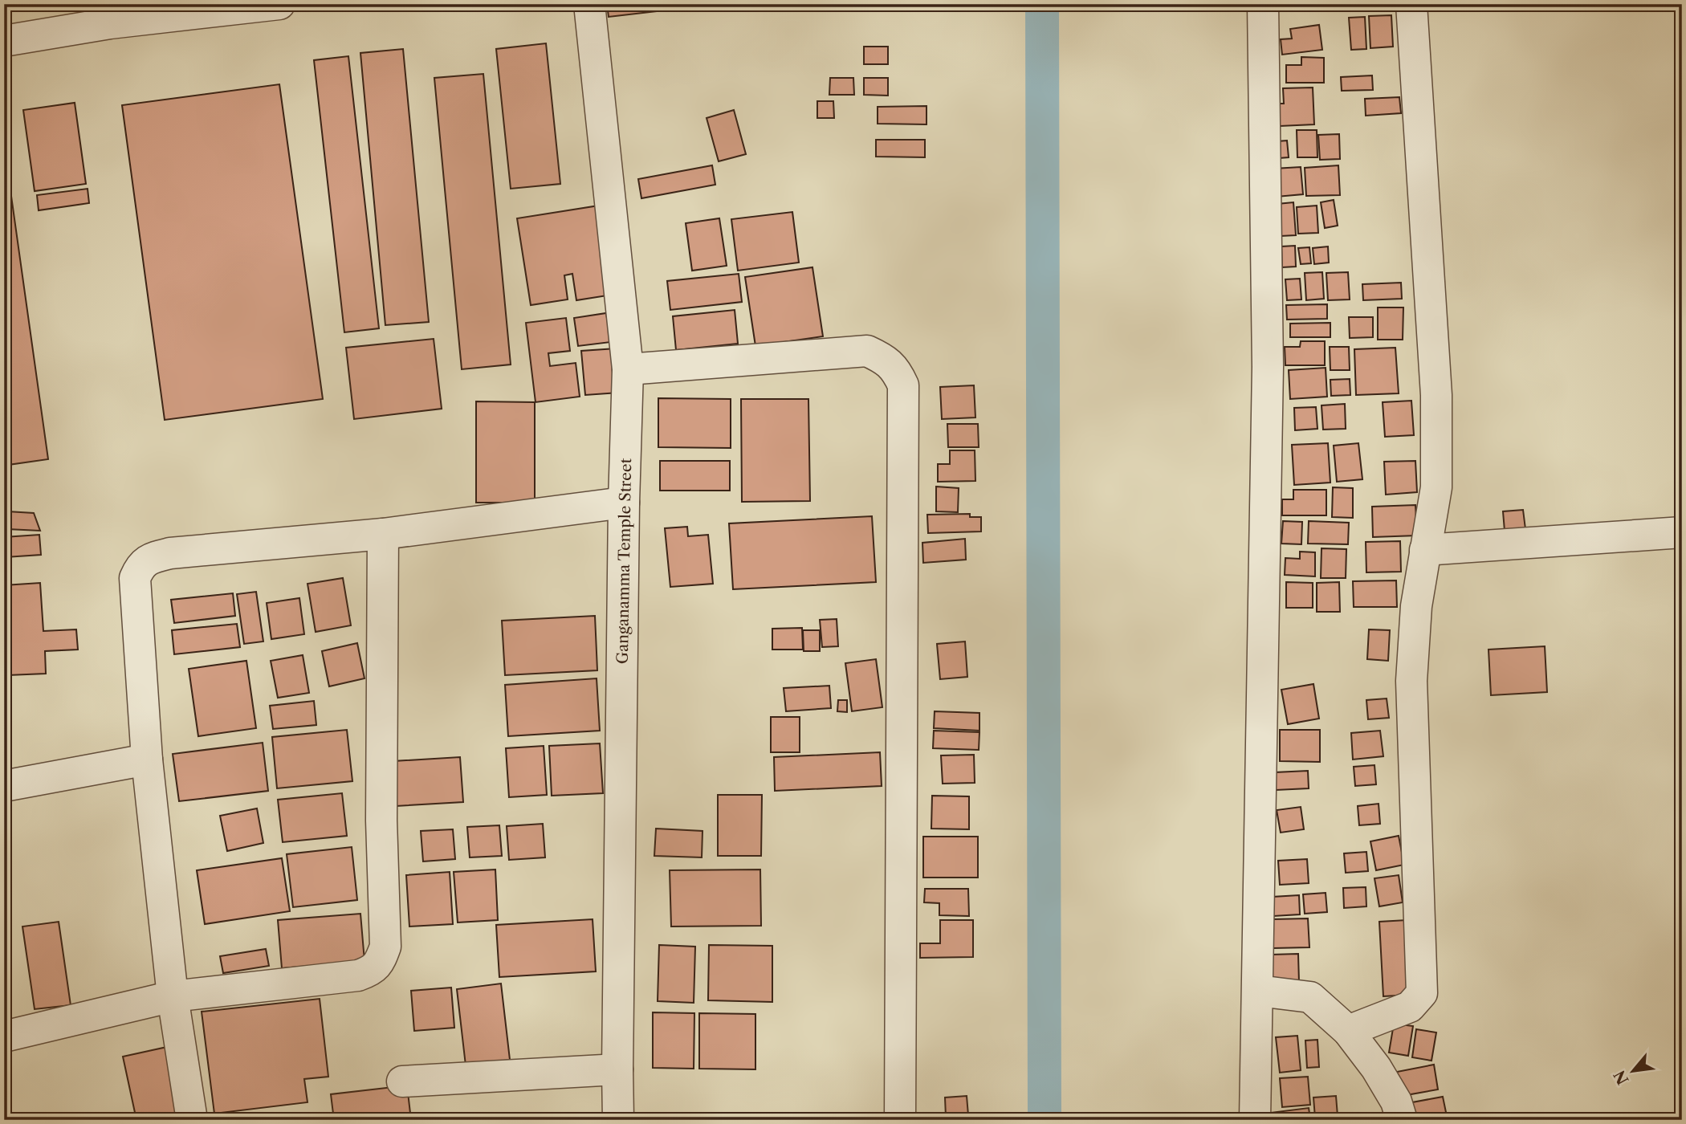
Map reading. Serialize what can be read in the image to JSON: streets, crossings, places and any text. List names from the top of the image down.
{
  "streets": {
    "street": ["Ganganamma Temple Street"]
  },
  "north": "bottom left"
}
